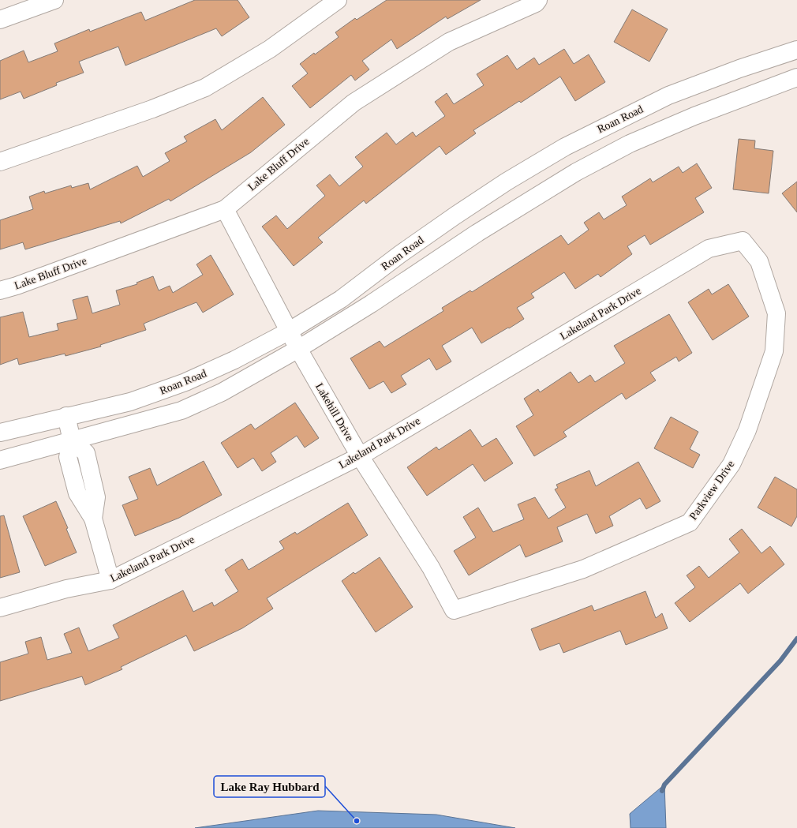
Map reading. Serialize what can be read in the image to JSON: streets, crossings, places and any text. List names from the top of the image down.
{
  "streets": {
    "street": [
      "Roan Road",
      "Lake Bluff Drive",
      "Lakeland Park Drive",
      "Lakehill Drive",
      "Parkview Drive"
    ]
  },
  "crossings": [
    ["Roan Road", "Lakehill Drive"],
    ["Lake Bluff Drive", "Lakehill Drive"],
    ["Lakeland Park Drive", "Lakehill Drive"],
    ["Lakeland Park Drive", "Parkview Drive"],
    ["Lakehill Drive", "Parkview Drive"]
  ],
  "places": ["Lake Ray Hubbard"]
}
